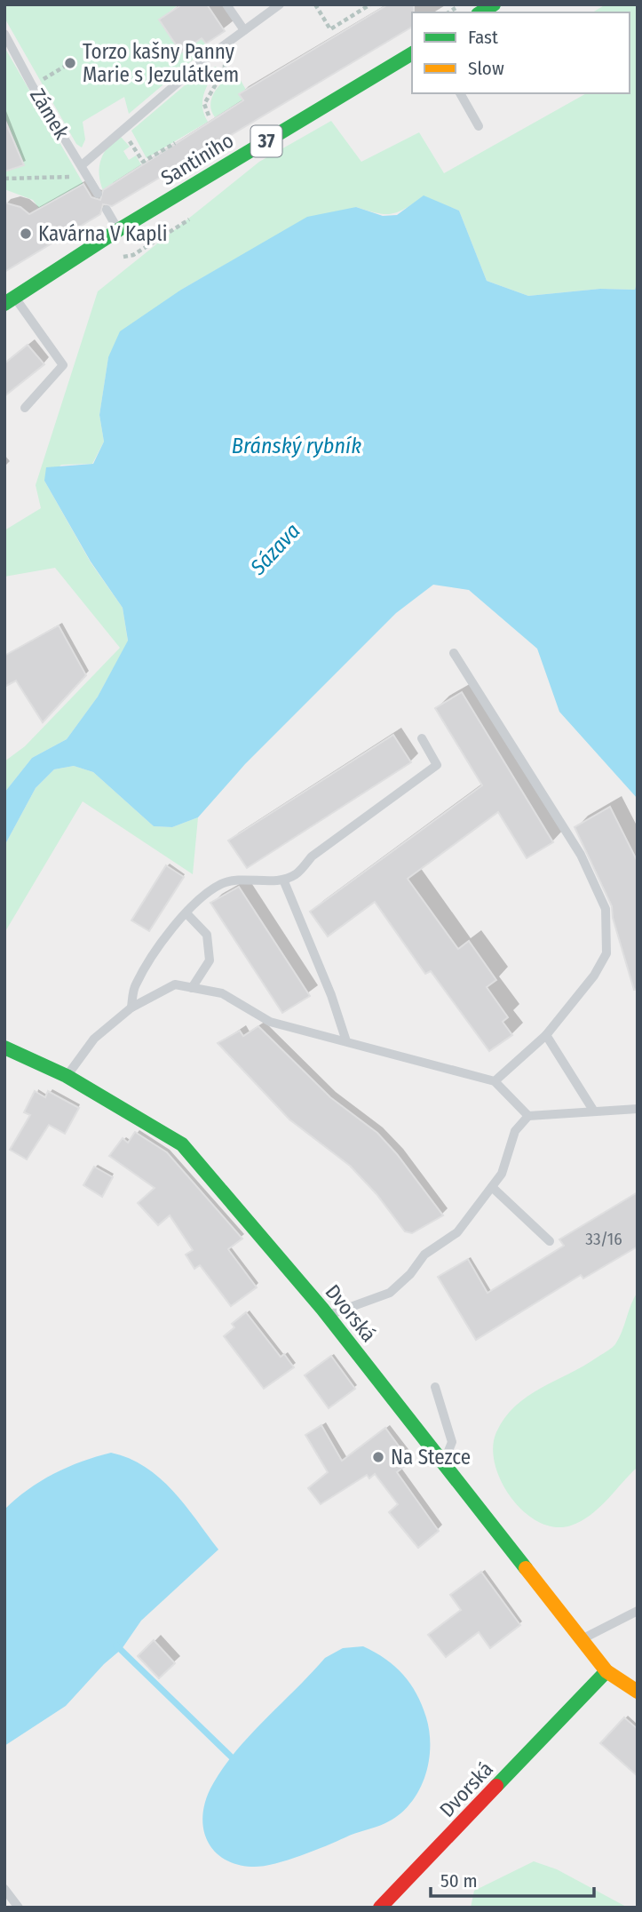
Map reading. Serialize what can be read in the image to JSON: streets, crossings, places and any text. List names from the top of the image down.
{
  "streets": {
    "street": ["37", "Santiniho", "Dvorská"],
    "lane": ["Zámek"]
  },
  "water": ["Bránský rybník", "Sázava"],
  "places": ["Torzo kašny Panny Marie s Jezulátkem", "Kavárna V Kapli", "Na Stezce"],
  "house_numbers": ["33/16"],
  "legend": ["Fast", "Slow"],
  "scale_bar": "50 m"
}
